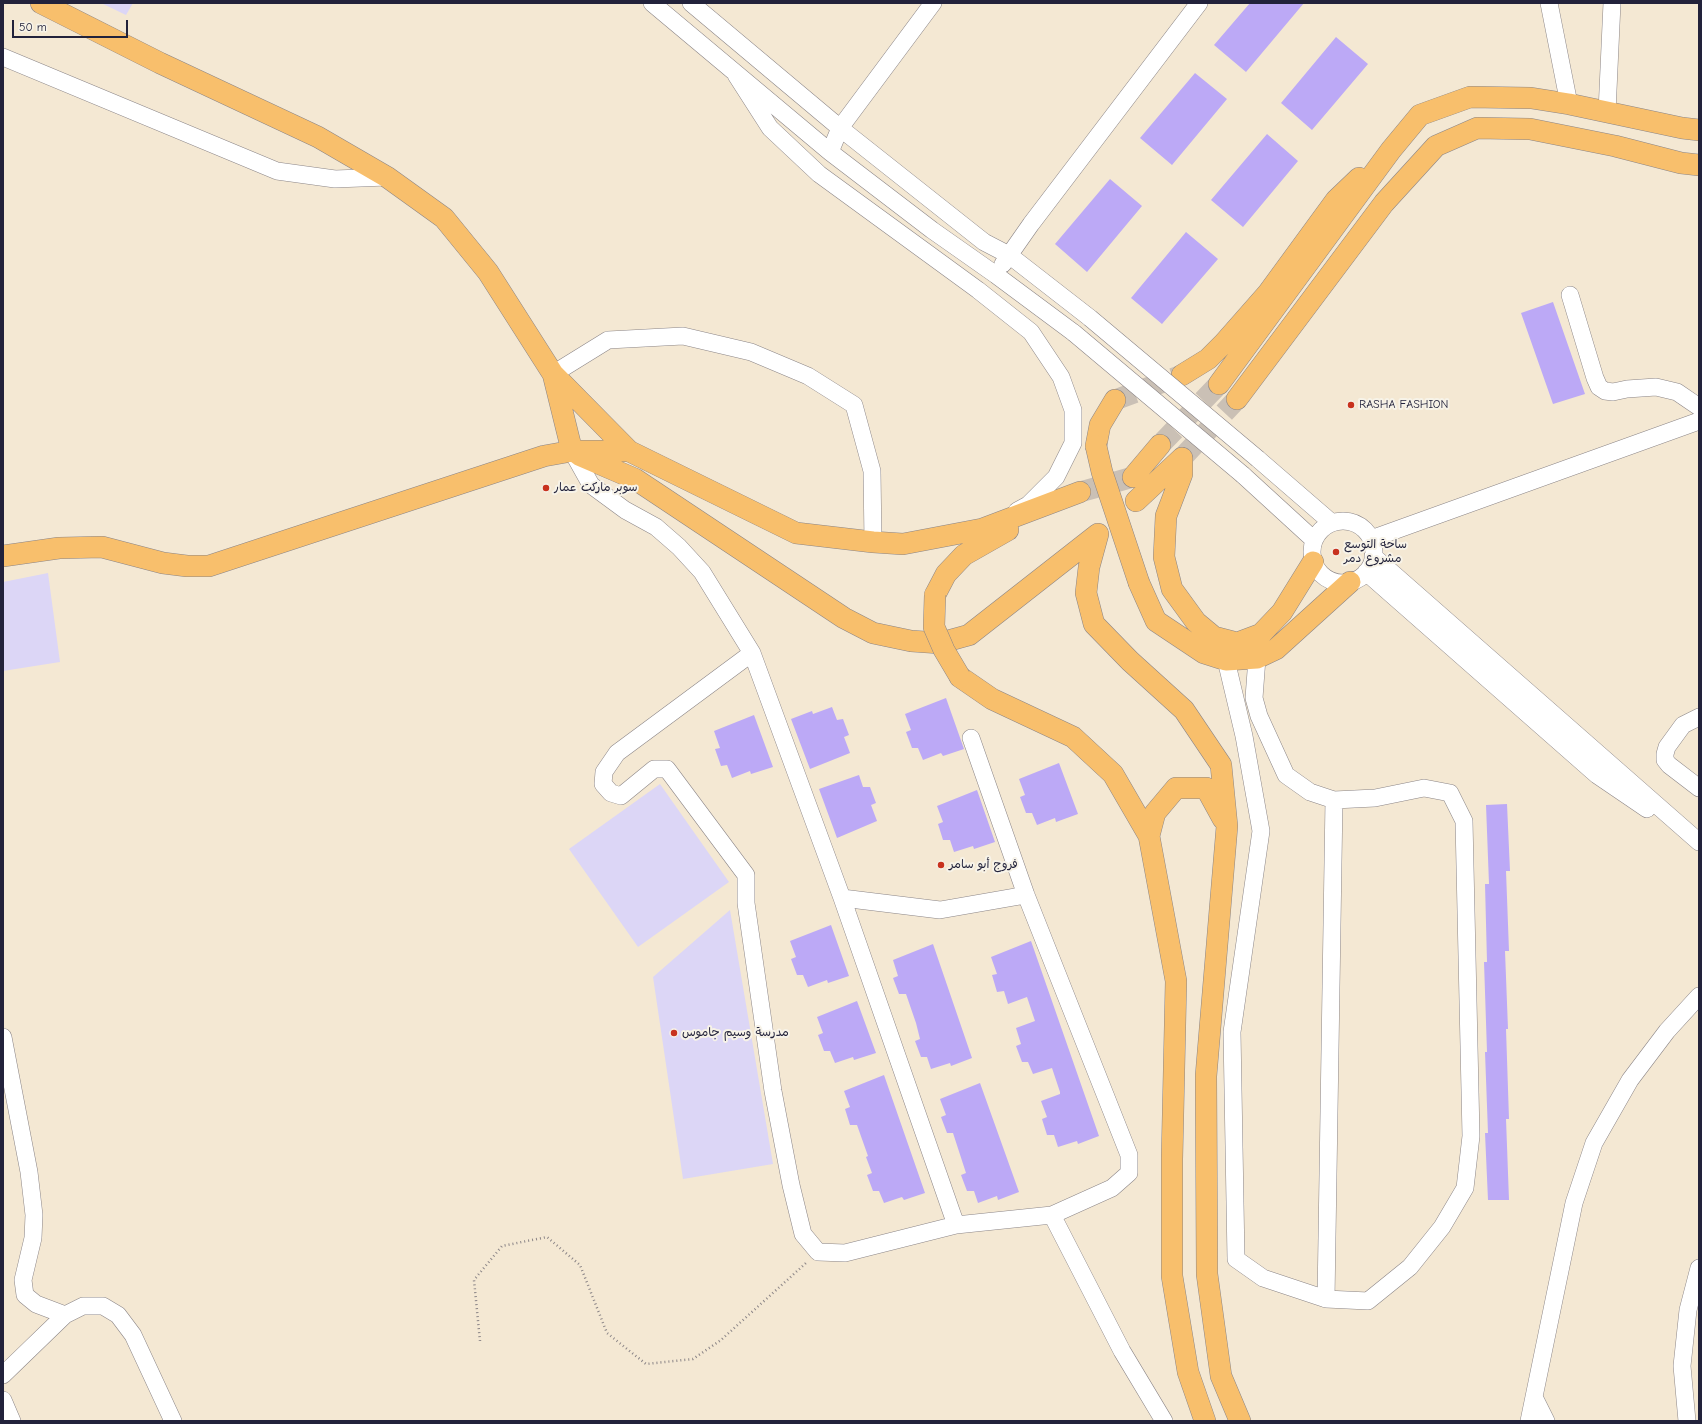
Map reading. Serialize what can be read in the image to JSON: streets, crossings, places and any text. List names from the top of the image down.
{
  "places": [
    "RASHA FASHION",
    "سوبر ماركت عمار",
    "ساحة التوسع مشروع دمر",
    "فروج أبو سامر",
    "مدرسة وسيم جاموس"
  ],
  "scale_bar": "50 m"
}
